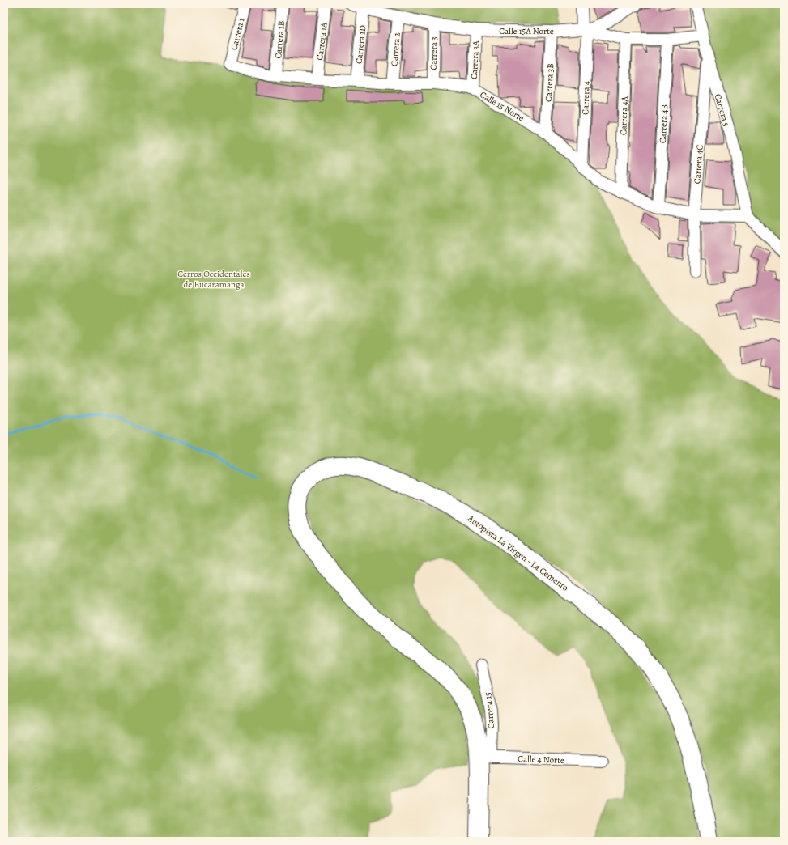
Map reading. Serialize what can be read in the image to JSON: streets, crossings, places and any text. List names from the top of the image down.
{
  "streets": {
    "main road": ["Autopista La Virgen - La Cemento"],
    "street": [
      "Calle 15A Norte",
      "Carrera 1",
      "Carrera 1B",
      "Carrera 1A",
      "Carrera 1D",
      "Carrera 2",
      "Carrera 3",
      "Carrera 3A",
      "Carrera 3B",
      "Carrera 4",
      "Calle 15 Norte",
      "Carrera 5",
      "Carrera 4A",
      "Carrera 4B",
      "Carrera 4C",
      "Carrera 15",
      "Calle 4 Norte"
    ]
  },
  "crossings": [
    ["Calle 15A Norte", "Carrera 1D"],
    ["Calle 15A Norte", "Carrera 2"],
    ["Calle 15A Norte", "Carrera 3"],
    ["Calle 15A Norte", "Carrera 3A"],
    ["Calle 15A Norte", "Carrera 3B"],
    ["Calle 15A Norte", "Carrera 4"],
    ["Calle 15A Norte", "Carrera 5"],
    ["Calle 15A Norte", "Carrera 4A"],
    ["Calle 15A Norte", "Carrera 4B"],
    ["Carrera 1", "Calle 15 Norte"],
    ["Carrera 1B", "Calle 15 Norte"],
    ["Carrera 1A", "Calle 15 Norte"],
    ["Carrera 1D", "Calle 15 Norte"],
    ["Carrera 2", "Calle 15 Norte"],
    ["Carrera 3", "Calle 15 Norte"],
    ["Carrera 3A", "Calle 15 Norte"],
    ["Carrera 3B", "Calle 15 Norte"],
    ["Carrera 4", "Calle 15 Norte"],
    ["Calle 15 Norte", "Carrera 5"],
    ["Calle 15 Norte", "Carrera 4A"],
    ["Calle 15 Norte", "Carrera 4B"],
    ["Calle 15 Norte", "Carrera 4C"],
    ["Carrera 5", "Carrera 4C"],
    ["Autopista La Virgen - La Cemento", "Carrera 15"],
    ["Autopista La Virgen - La Cemento", "Calle 4 Norte"],
    ["Carrera 15", "Calle 4 Norte"]
  ],
  "parks": ["Cerros Occidentales de Bucaramanga"]
}
